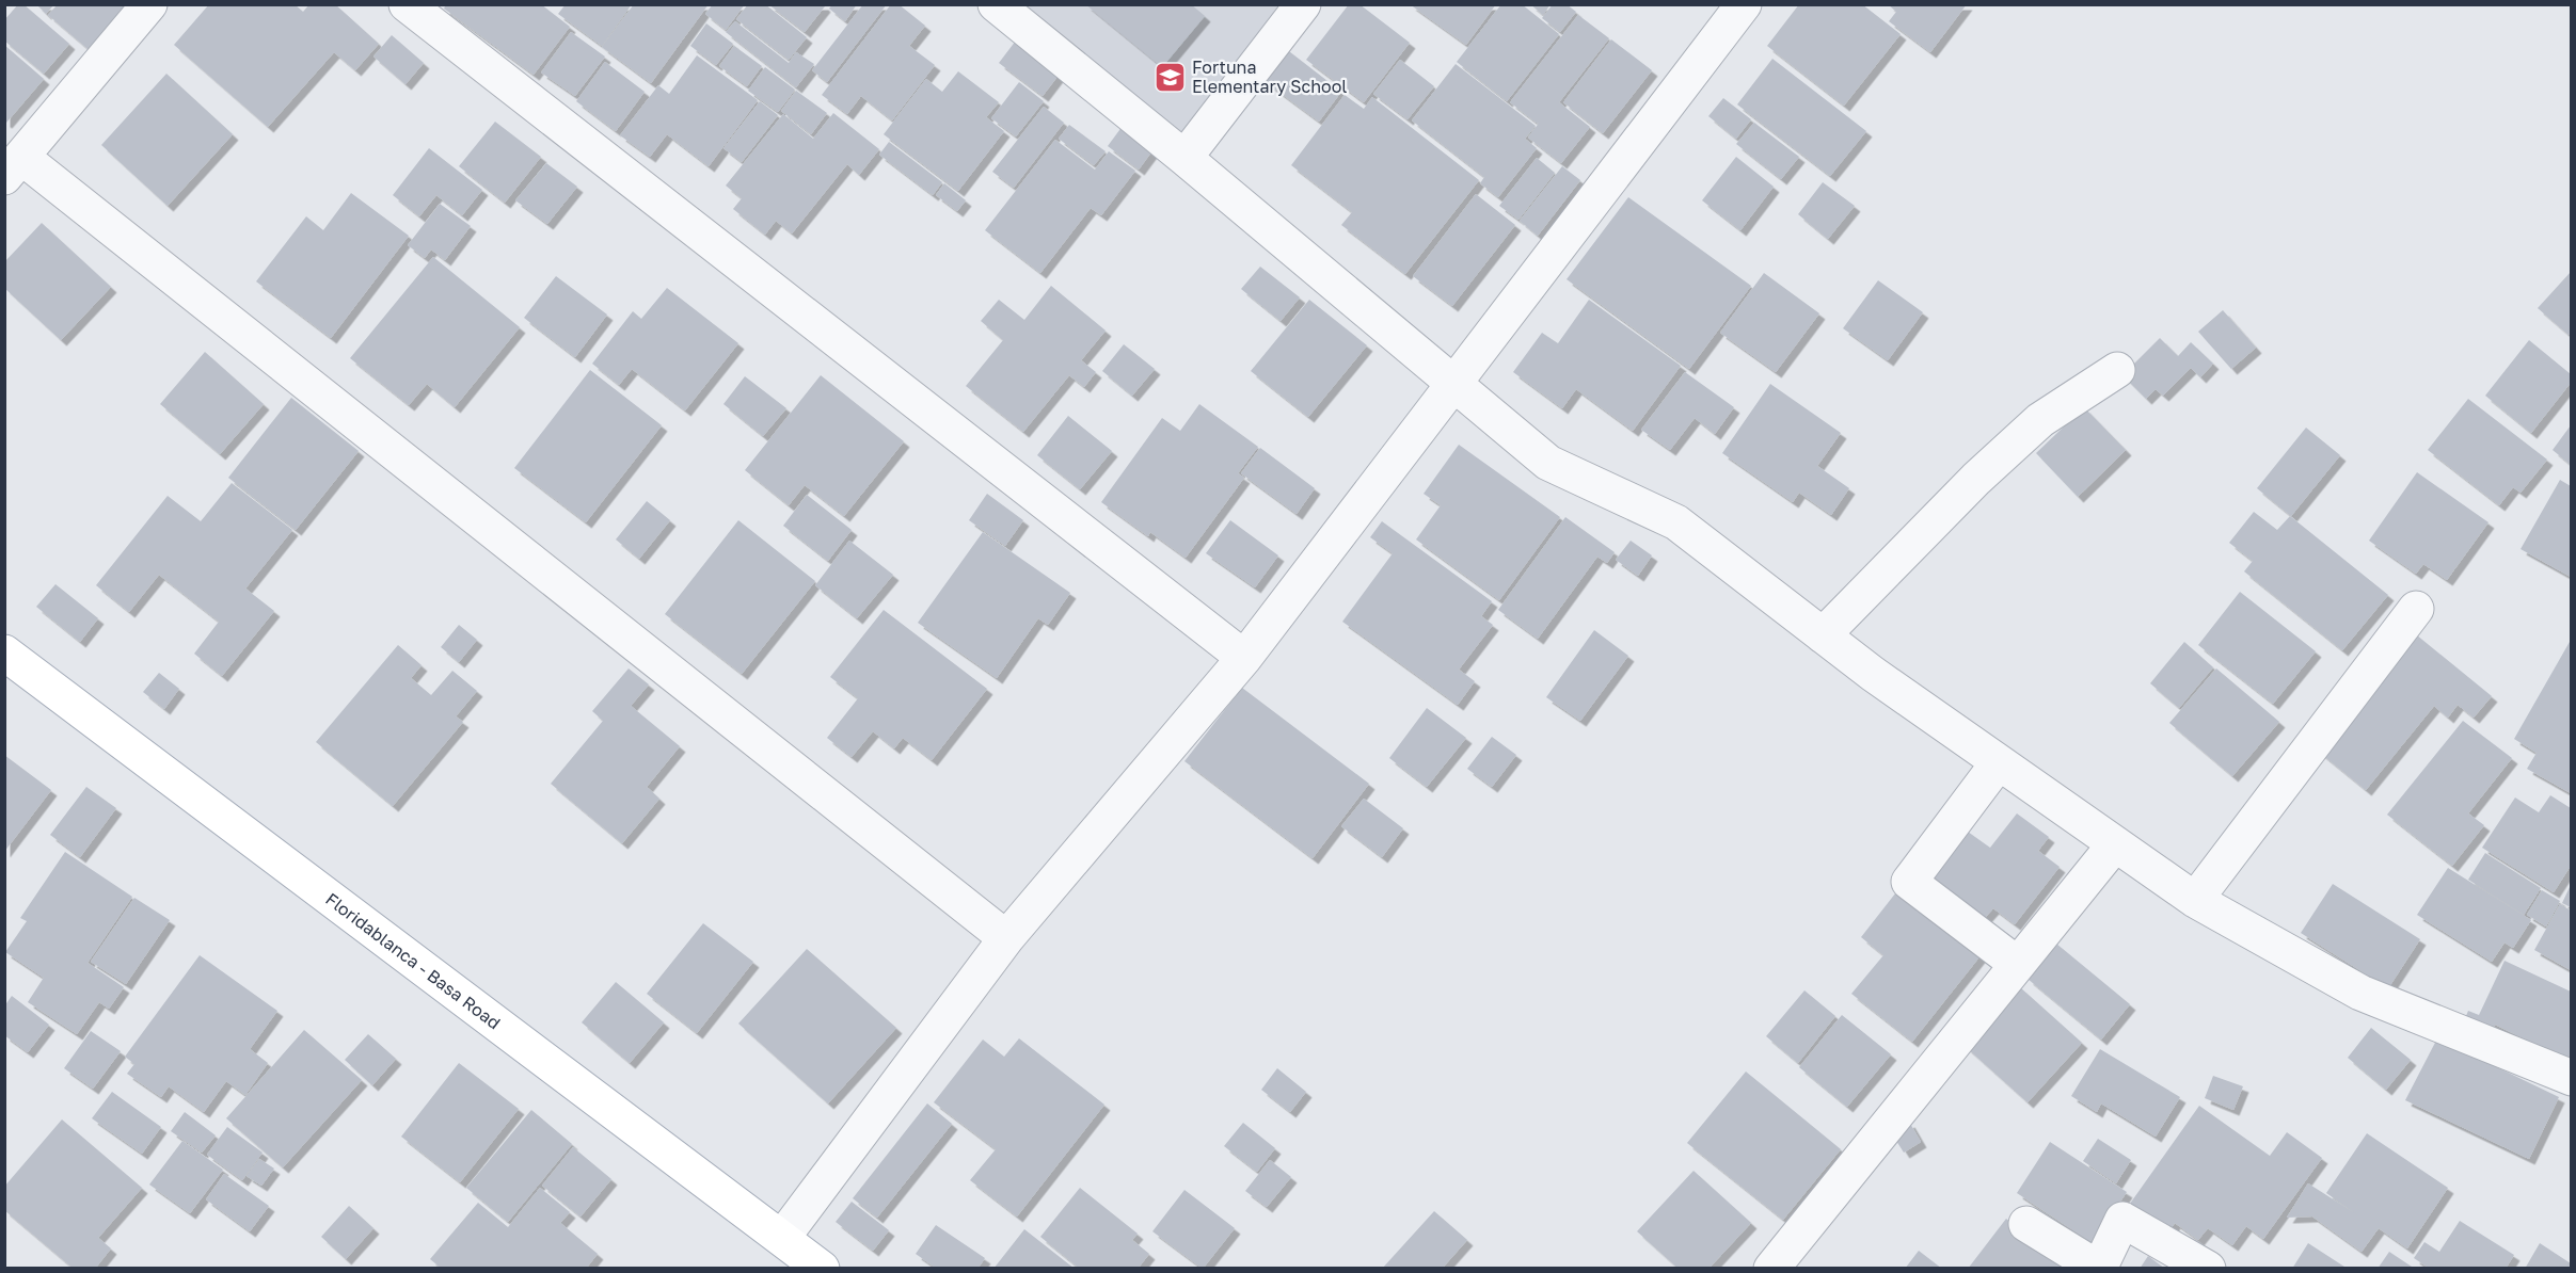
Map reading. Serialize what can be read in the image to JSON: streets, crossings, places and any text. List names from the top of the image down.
{
  "streets": {
    "main road": ["Floridablanca - Basa Road"]
  },
  "places": {
    "school or university": ["Fortuna Elementary School"]
  }
}
